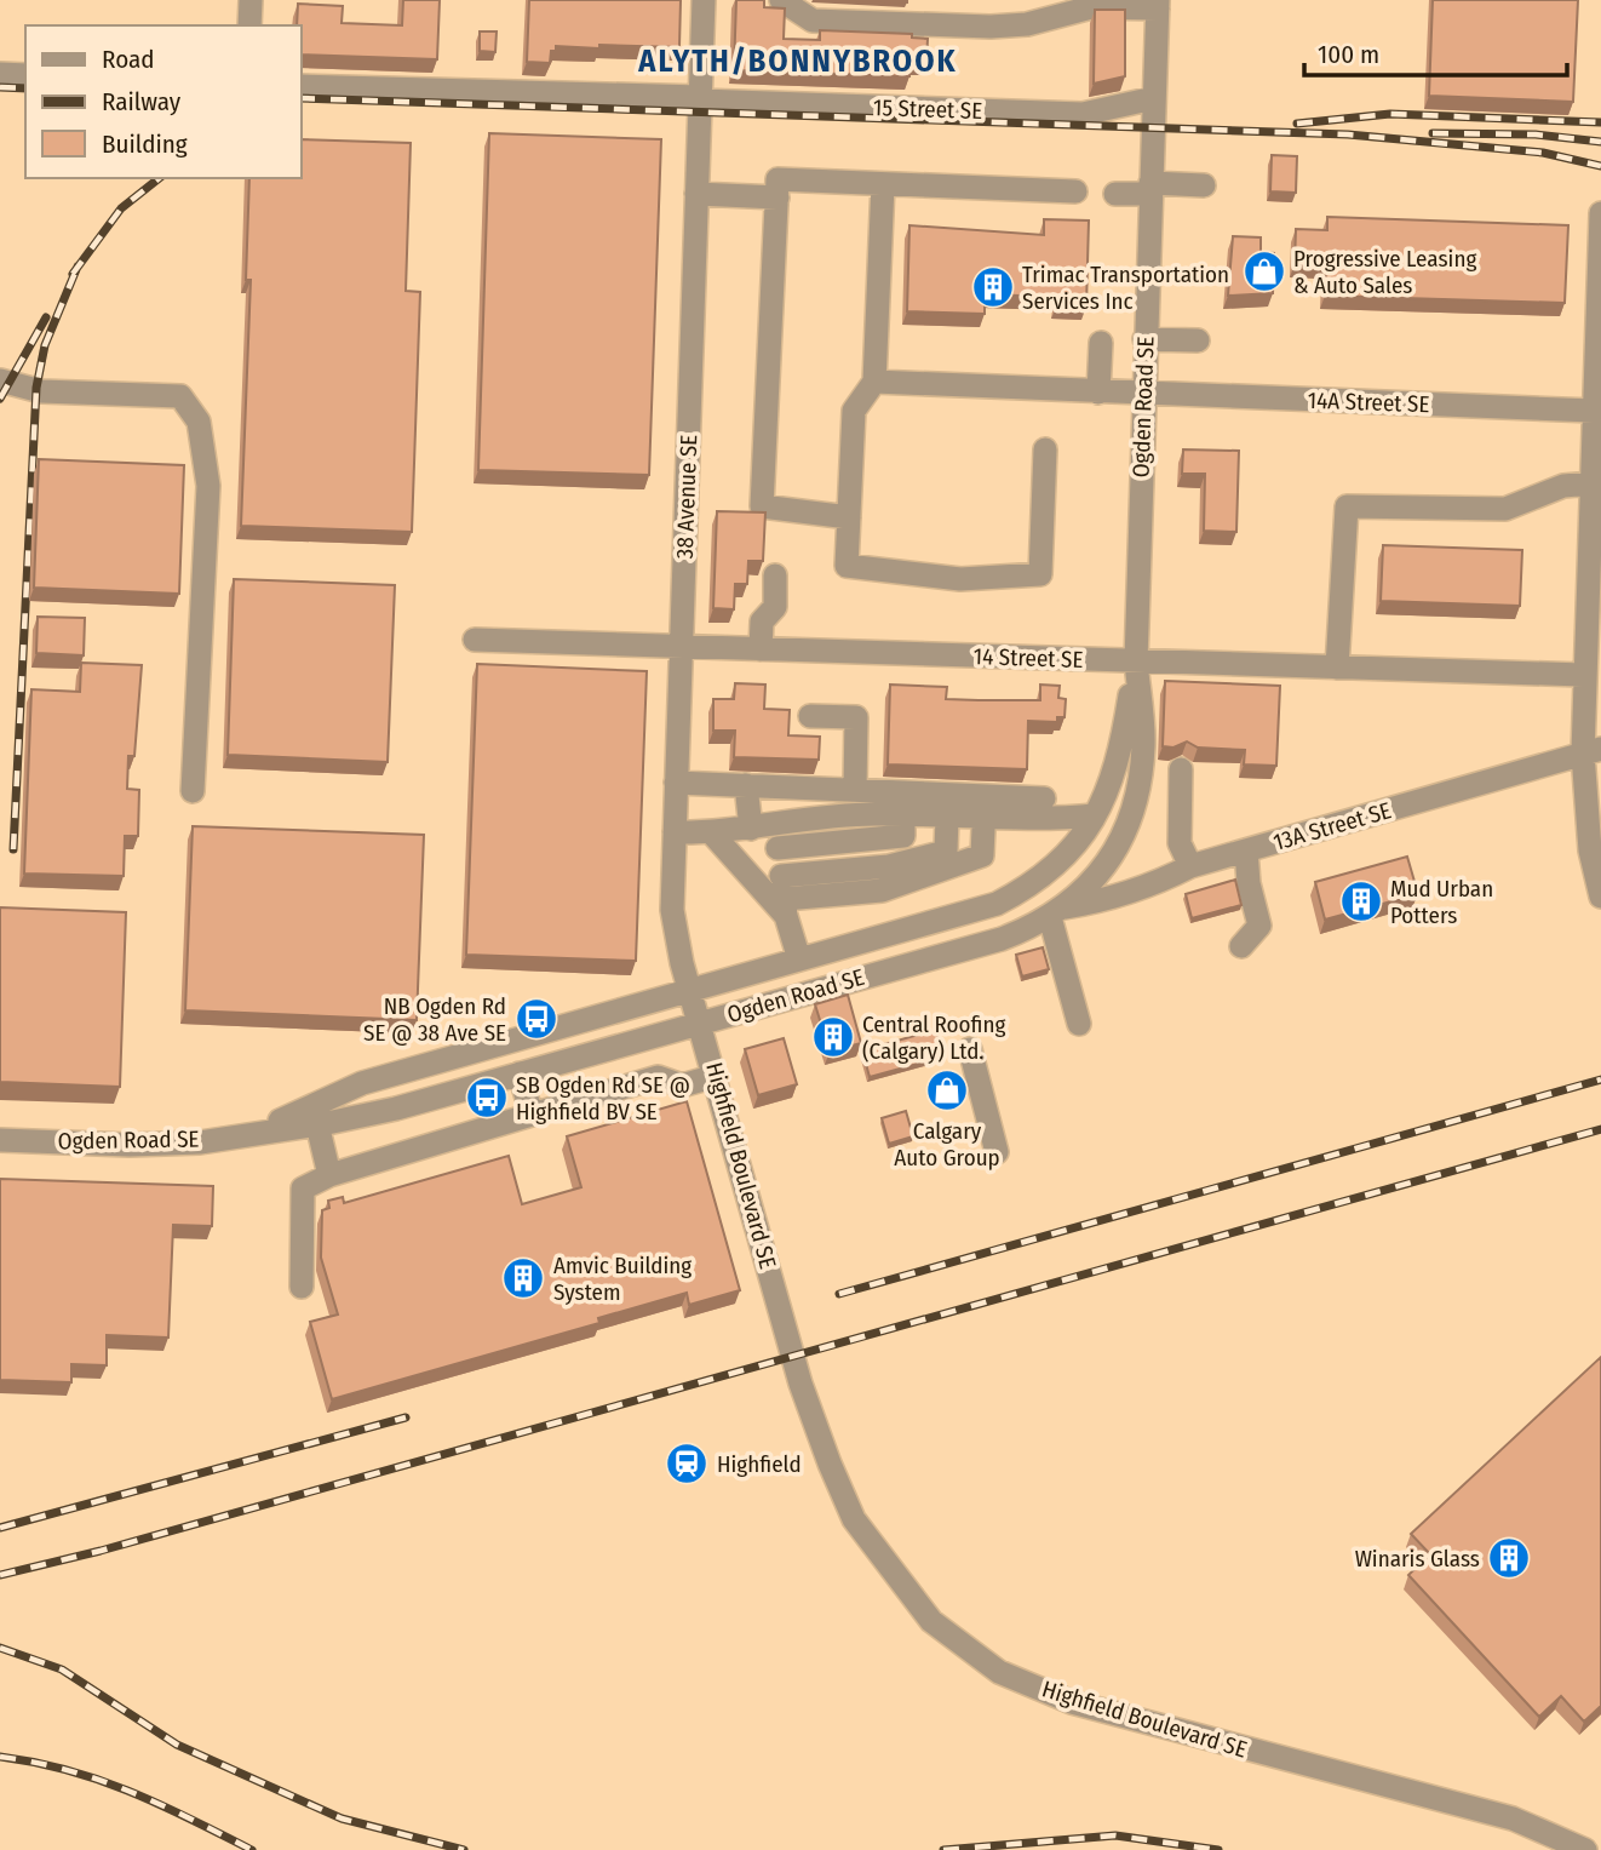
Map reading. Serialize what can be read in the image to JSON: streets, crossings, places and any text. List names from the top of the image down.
{
  "streets": {
    "street": [
      "15 Street SE",
      "14A Street SE",
      "Ogden Road SE",
      "38 Avenue SE",
      "14 Street SE",
      "13A Street SE",
      "Highfield Boulevard SE"
    ]
  },
  "crossings": [
    ["15 Street SE", "Ogden Road SE"],
    ["15 Street SE", "38 Avenue SE"],
    ["14A Street SE", "Ogden Road SE"],
    ["Ogden Road SE", "38 Avenue SE"],
    ["Ogden Road SE", "14 Street SE"],
    ["Ogden Road SE", "13A Street SE"],
    ["Ogden Road SE", "Highfield Boulevard SE"],
    ["38 Avenue SE", "14 Street SE"],
    ["38 Avenue SE", "Highfield Boulevard SE"]
  ],
  "districts": ["ALYTH/BONNYBROOK"],
  "places": {
    "shop": ["Progressive Leasing & Auto Sales", "Calgary Auto Group"],
    "building": [
      "Trimac Transportation Services Inc",
      "Mud Urban Potters",
      "Central Roofing (Calgary) Ltd.",
      "Amvic Building System",
      "Winaris Glass"
    ],
    "bus stop": ["NB Ogden Rd SE @ 38 Ave SE", "SB Ogden Rd SE @ Highfield BV SE"],
    "station": ["Highfield"]
  },
  "legend": ["Road", "Railway", "Building"],
  "scale_bar": "100 m"
}
